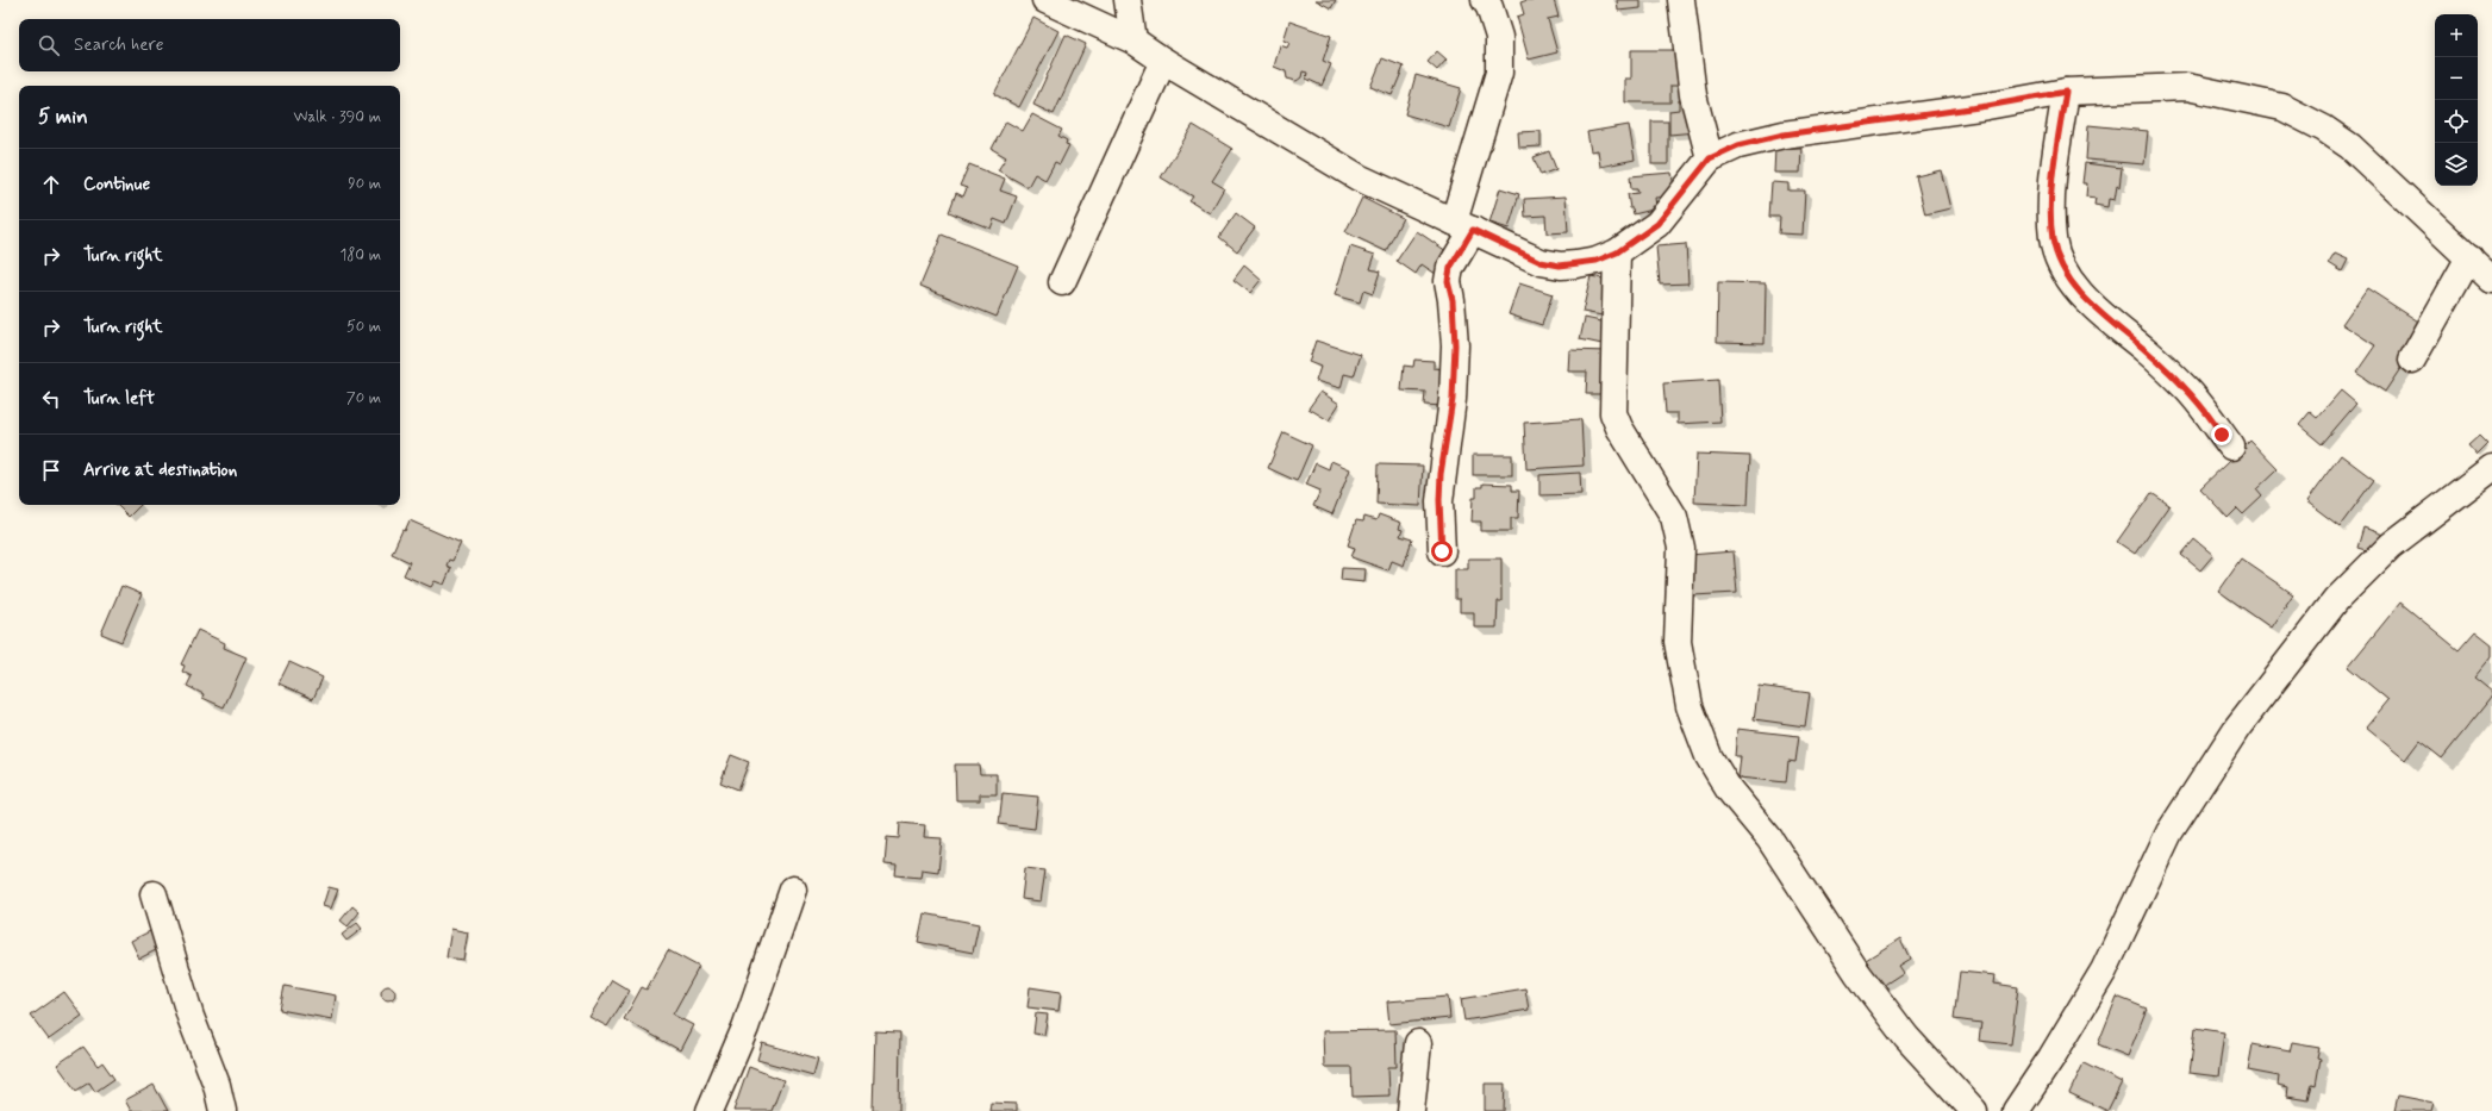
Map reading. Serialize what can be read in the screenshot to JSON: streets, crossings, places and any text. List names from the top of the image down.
{
  "page": {
    "map_buttons": ["+", "−"],
    "search": "Search here",
    "heading": ["5 min", "Walk · 390 m"],
    "list": [
      ["Continue", "90 m"],
      ["Turn right", "180 m"],
      ["Turn right", "50 m"],
      ["Turn left", "70 m"],
      "Arrive at destination"
    ]
  }
}
